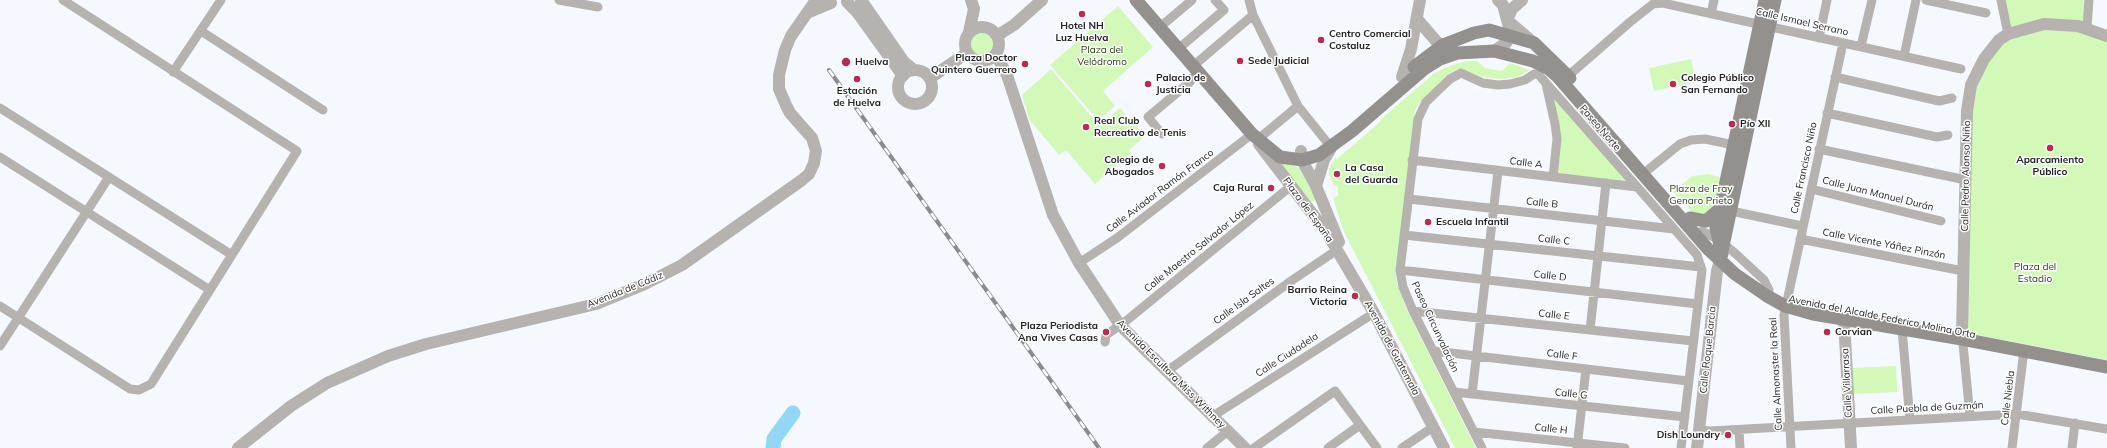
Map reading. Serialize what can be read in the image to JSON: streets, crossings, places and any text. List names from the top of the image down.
{
  "streets": {
    "main road": ["Avenida del Alcalde Federico Molina Orta"],
    "street": [
      "Calle Ismael Serrano",
      "Paseo Norte",
      "Calle A",
      "Calle Francisco Niño",
      "Calle Pedro Alonso Niño",
      "Calle Aviador Ramón Franco",
      "Calle Juan Manuel Durán",
      "Calle B",
      "Plaza de España",
      "Calle C",
      "Calle Vicente Yáñez Pinzón",
      "Calle Maestro Salvador López",
      "Calle D",
      "Avenida de Cádiz",
      "Calle Isla Saltes",
      "Calle E",
      "Paseo Circunvalación",
      "Avenida de Guatemala",
      "Calle Roque Barcia",
      "Calle Ciudadela",
      "Calle F",
      "Avenida Escultora Miss Withney",
      "Calle Almonaster la Real",
      "Calle Villarrasa",
      "Calle G",
      "Calle Niebla",
      "Calle Puebla de Guzmán",
      "Calle H"
    ]
  },
  "crossings": [
    ["Calle Ismael Serrano", "Calle Francisco Niño"],
    ["Calle Ismael Serrano", "Avenida del Alcalde Federico Molina Orta"],
    ["Paseo Norte", "Calle A"],
    ["Paseo Norte", "Paseo Circunvalación"],
    ["Calle A", "Paseo Circunvalación"],
    ["Calle Francisco Niño", "Calle Juan Manuel Durán"],
    ["Calle Francisco Niño", "Calle Vicente Yáñez Pinzón"],
    ["Calle Francisco Niño", "Avenida del Alcalde Federico Molina Orta"],
    ["Calle Francisco Niño", "Calle Almonaster la Real"],
    ["Calle Pedro Alonso Niño", "Calle Vicente Yáñez Pinzón"],
    ["Calle Pedro Alonso Niño", "Avenida del Alcalde Federico Molina Orta"],
    ["Calle Aviador Ramón Franco", "Plaza de España"],
    ["Calle Aviador Ramón Franco", "Avenida Escultora Miss Withney"],
    ["Calle B", "Paseo Circunvalación"],
    ["Plaza de España", "Calle Maestro Salvador López"],
    ["Plaza de España", "Calle Isla Saltes"],
    ["Plaza de España", "Avenida del Alcalde Federico Molina Orta"],
    ["Plaza de España", "Avenida de Guatemala"],
    ["Calle C", "Paseo Circunvalación"],
    ["Calle Maestro Salvador López", "Avenida Escultora Miss Withney"],
    ["Calle D", "Paseo Circunvalación"],
    ["Calle Isla Saltes", "Avenida de Guatemala"],
    ["Calle Isla Saltes", "Avenida Escultora Miss Withney"],
    ["Calle E", "Paseo Circunvalación"],
    ["Avenida del Alcalde Federico Molina Orta", "Calle Roque Barcia"],
    ["Avenida del Alcalde Federico Molina Orta", "Calle Almonaster la Real"],
    ["Avenida del Alcalde Federico Molina Orta", "Calle Villarrasa"],
    ["Avenida del Alcalde Federico Molina Orta", "Calle Niebla"],
    ["Paseo Circunvalación", "Calle F"],
    ["Paseo Circunvalación", "Calle G"],
    ["Paseo Circunvalación", "Calle H"],
    ["Avenida de Guatemala", "Calle Ciudadela"],
    ["Calle Roque Barcia", "Calle Puebla de Guzmán"],
    ["Calle Ciudadela", "Avenida Escultora Miss Withney"],
    ["Calle Almonaster la Real", "Calle Puebla de Guzmán"],
    ["Calle Villarrasa", "Calle Puebla de Guzmán"],
    ["Calle Niebla", "Calle Puebla de Guzmán"]
  ],
  "parks": ["Plaza del Velódromo", "Plaza de Fray Genaro Prieto", "Plaza del Estadio"],
  "places": [
    "Hotel NH Luz Huelva",
    "Centro Comercial Costaluz",
    "Sede Judicial",
    "Huelva",
    "Plaza Doctor Quintero Guerrero",
    "Estación de Huelva",
    "Palacio de Justicia",
    "Colegio Público San Fernando",
    "Pío XII",
    "Real Club Recreativo de Tenis",
    "Aparcamiento Público",
    "Colegio de Abogados",
    "La Casa del Guarda",
    "Caja Rural",
    "Escuela Infantil",
    "Barrio Reina Victoria",
    "Plaza Periodista Ana Vives Casas",
    "Corvian",
    "Dish Loundry"
  ]
}
